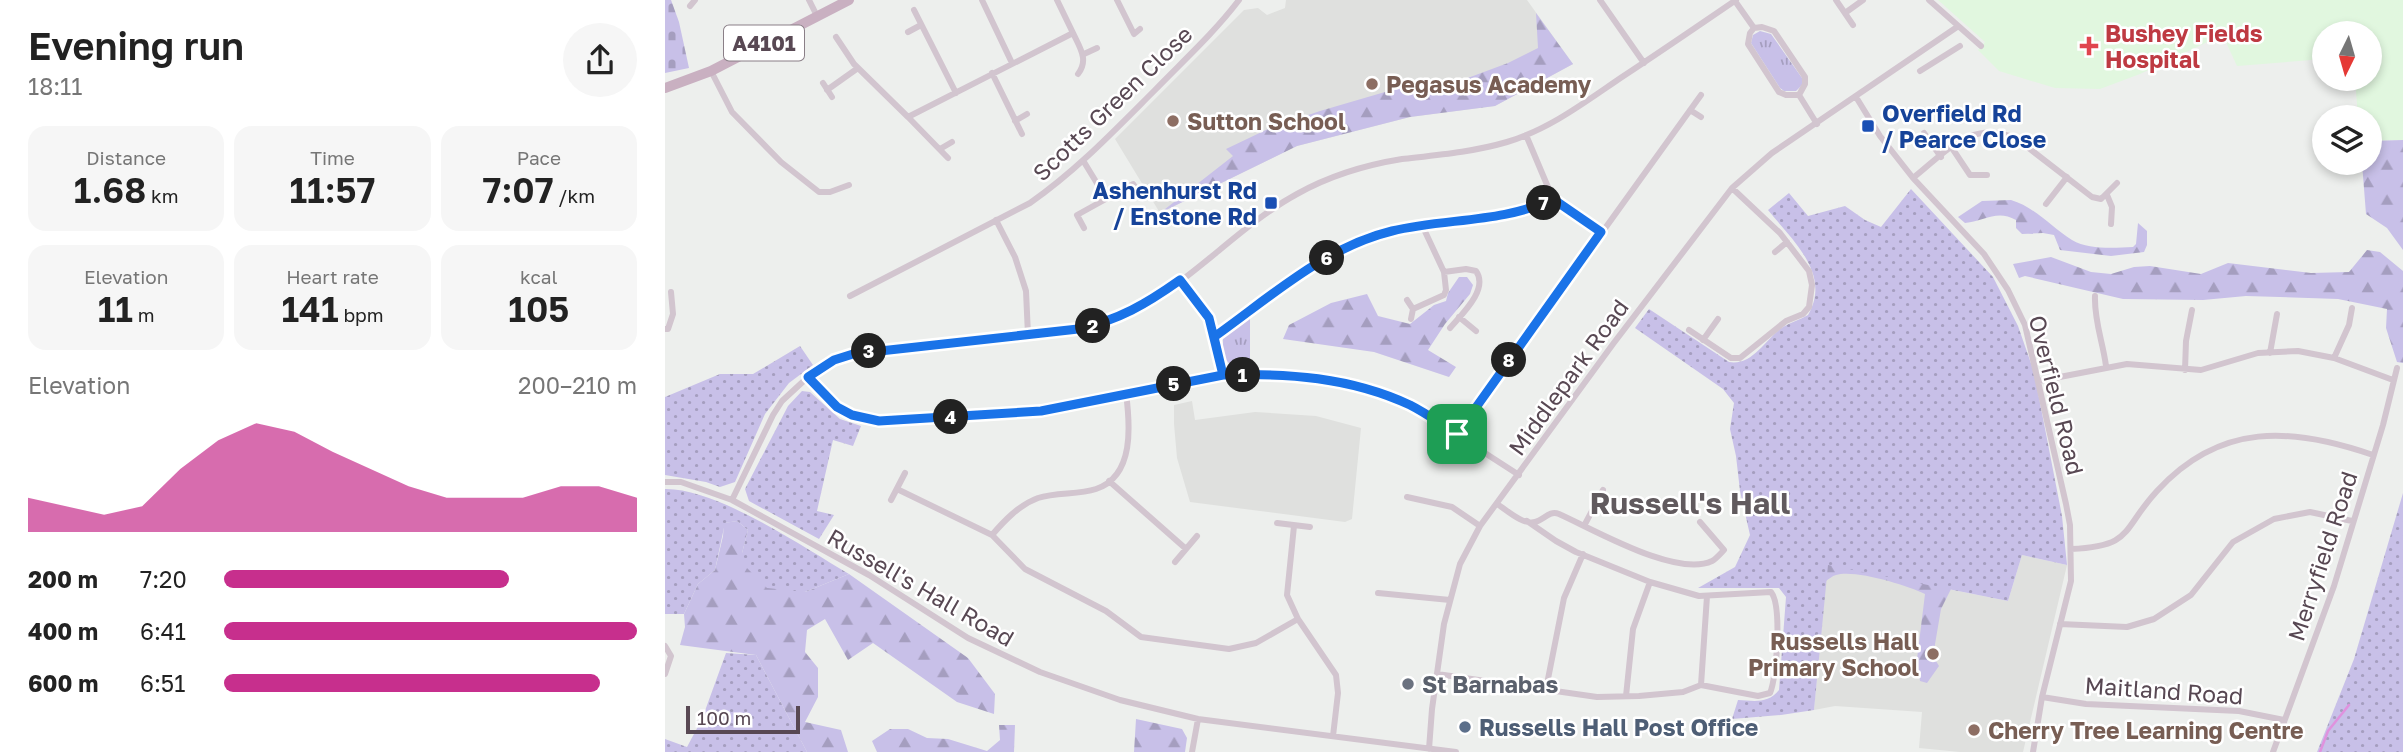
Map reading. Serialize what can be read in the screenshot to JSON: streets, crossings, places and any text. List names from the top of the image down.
{
  "streets": {
    "main road": ["A4101"],
    "street": [
      "Scotts Green Close",
      "Middlepark Road",
      "Overfield Road",
      "Merryfield Road",
      "Russell's Hall Road",
      "Maitland Road"
    ]
  },
  "crossings": [
    ["Middlepark Road", "Overfield Road"],
    ["Middlepark Road", "Russell's Hall Road"],
    ["Overfield Road", "Maitland Road"],
    ["Merryfield Road", "Maitland Road"]
  ],
  "districts": ["Russell's Hall"],
  "places": {
    "health": ["Bushey Fields Hospital"],
    "other": [
      "Pegasus Academy",
      "Sutton School",
      "Russells Hall Primary School",
      "St Barnabas",
      "Russells Hall Post Office",
      "Cherry Tree Learning Centre"
    ],
    "transit": ["Overfield Rd / Pearce Close", "Ashenhurst Rd / Enstone Rd"]
  },
  "scale_bar": "100 m",
  "north": "bottom",
  "page": {
    "heading": ["Evening run", "18:11"],
    "stats": [
      ["Distance", "1.68 km"],
      ["Time", "11:57"],
      ["Pace", "7:07 /km"],
      ["Elevation", "11 m"],
      ["Heart rate", "141 bpm"],
      ["kcal", "105"]
    ],
    "pins": [
      "7",
      "6",
      "2",
      "3",
      "8",
      "1",
      "5",
      "4"
    ],
    "chart": ["Elevation", "200–210 m"],
    "list": [
      {
        "name": "200 m",
        "note": "7:20"
      },
      {
        "name": "400 m",
        "note": "6:41"
      },
      {
        "name": "600 m",
        "note": "6:51"
      }
    ],
    "scale": "100 m"
  }
}
